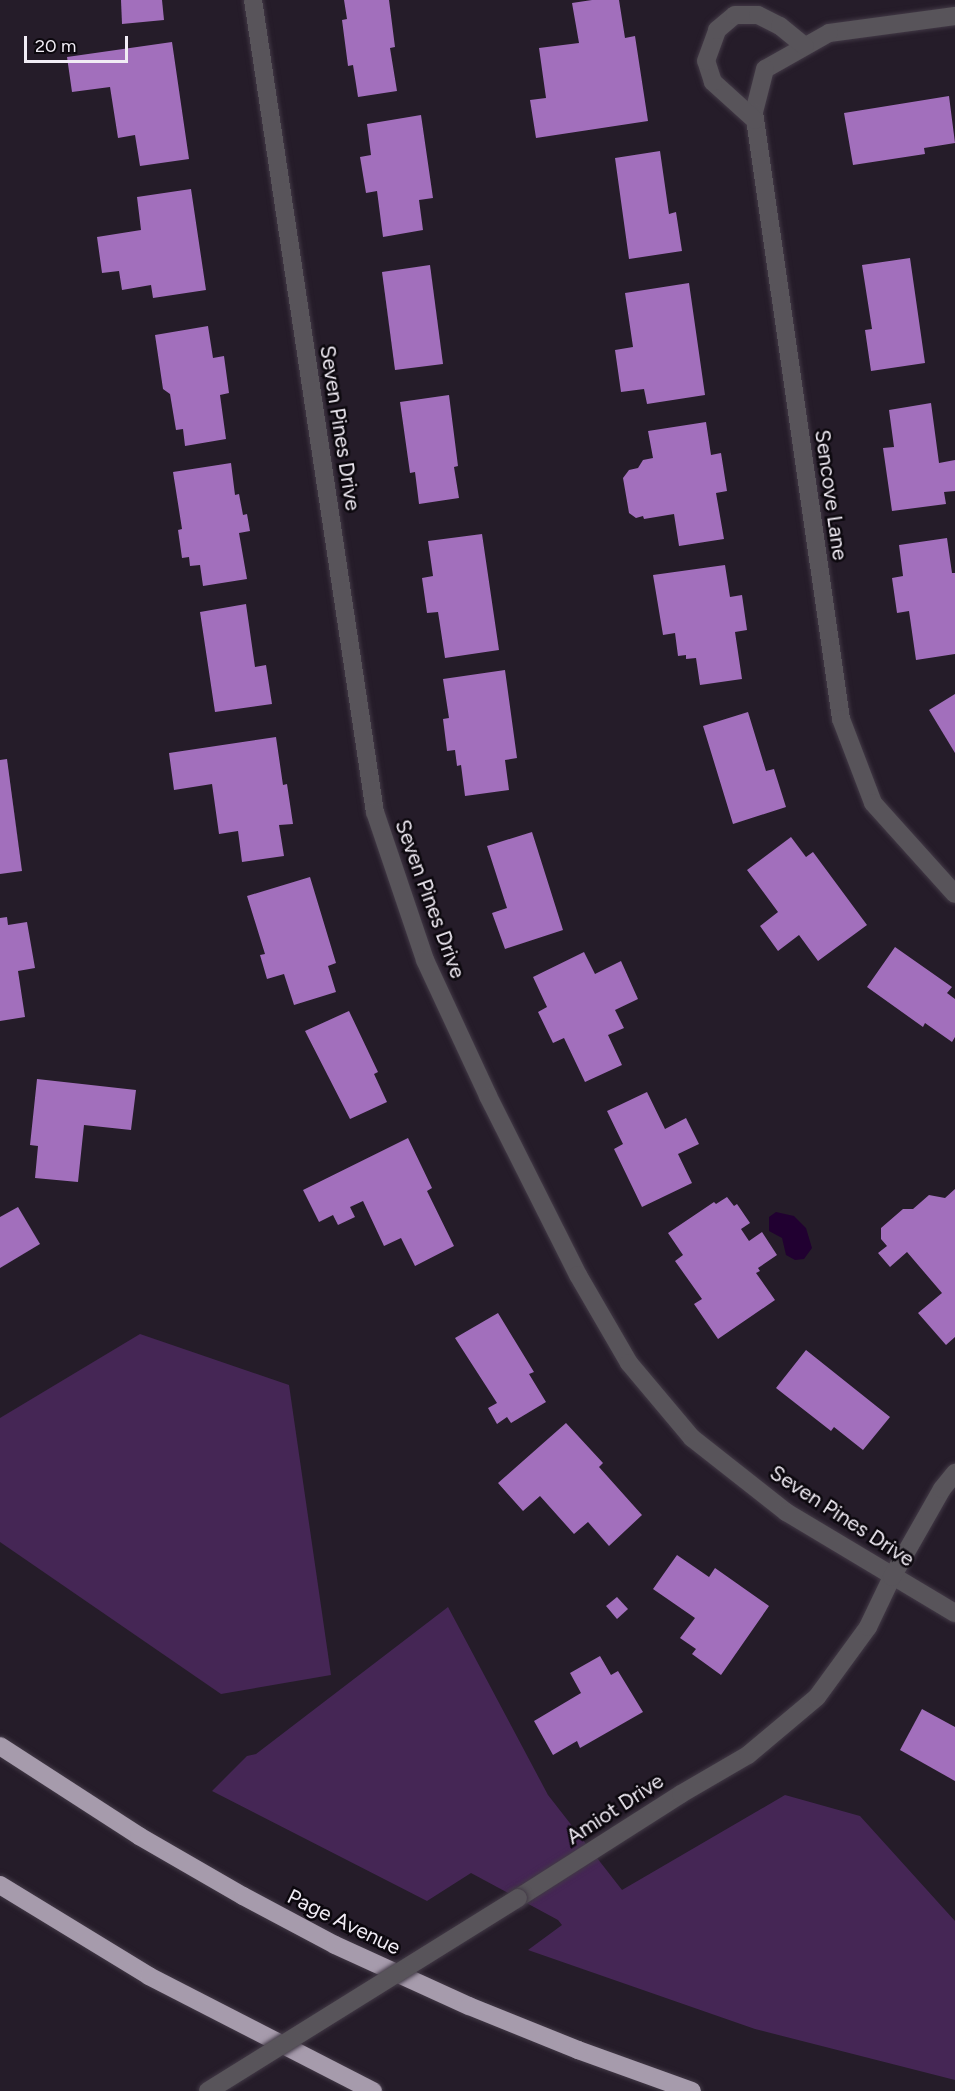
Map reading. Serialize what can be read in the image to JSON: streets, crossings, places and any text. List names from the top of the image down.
{
  "streets": {
    "highway": ["Page Avenue"],
    "street": ["Seven Pines Drive", "Sencove Lane", "Amiot Drive"]
  },
  "crossings": [
    ["Seven Pines Drive", "Amiot Drive"]
  ],
  "scale_bar": "20 m"
}
